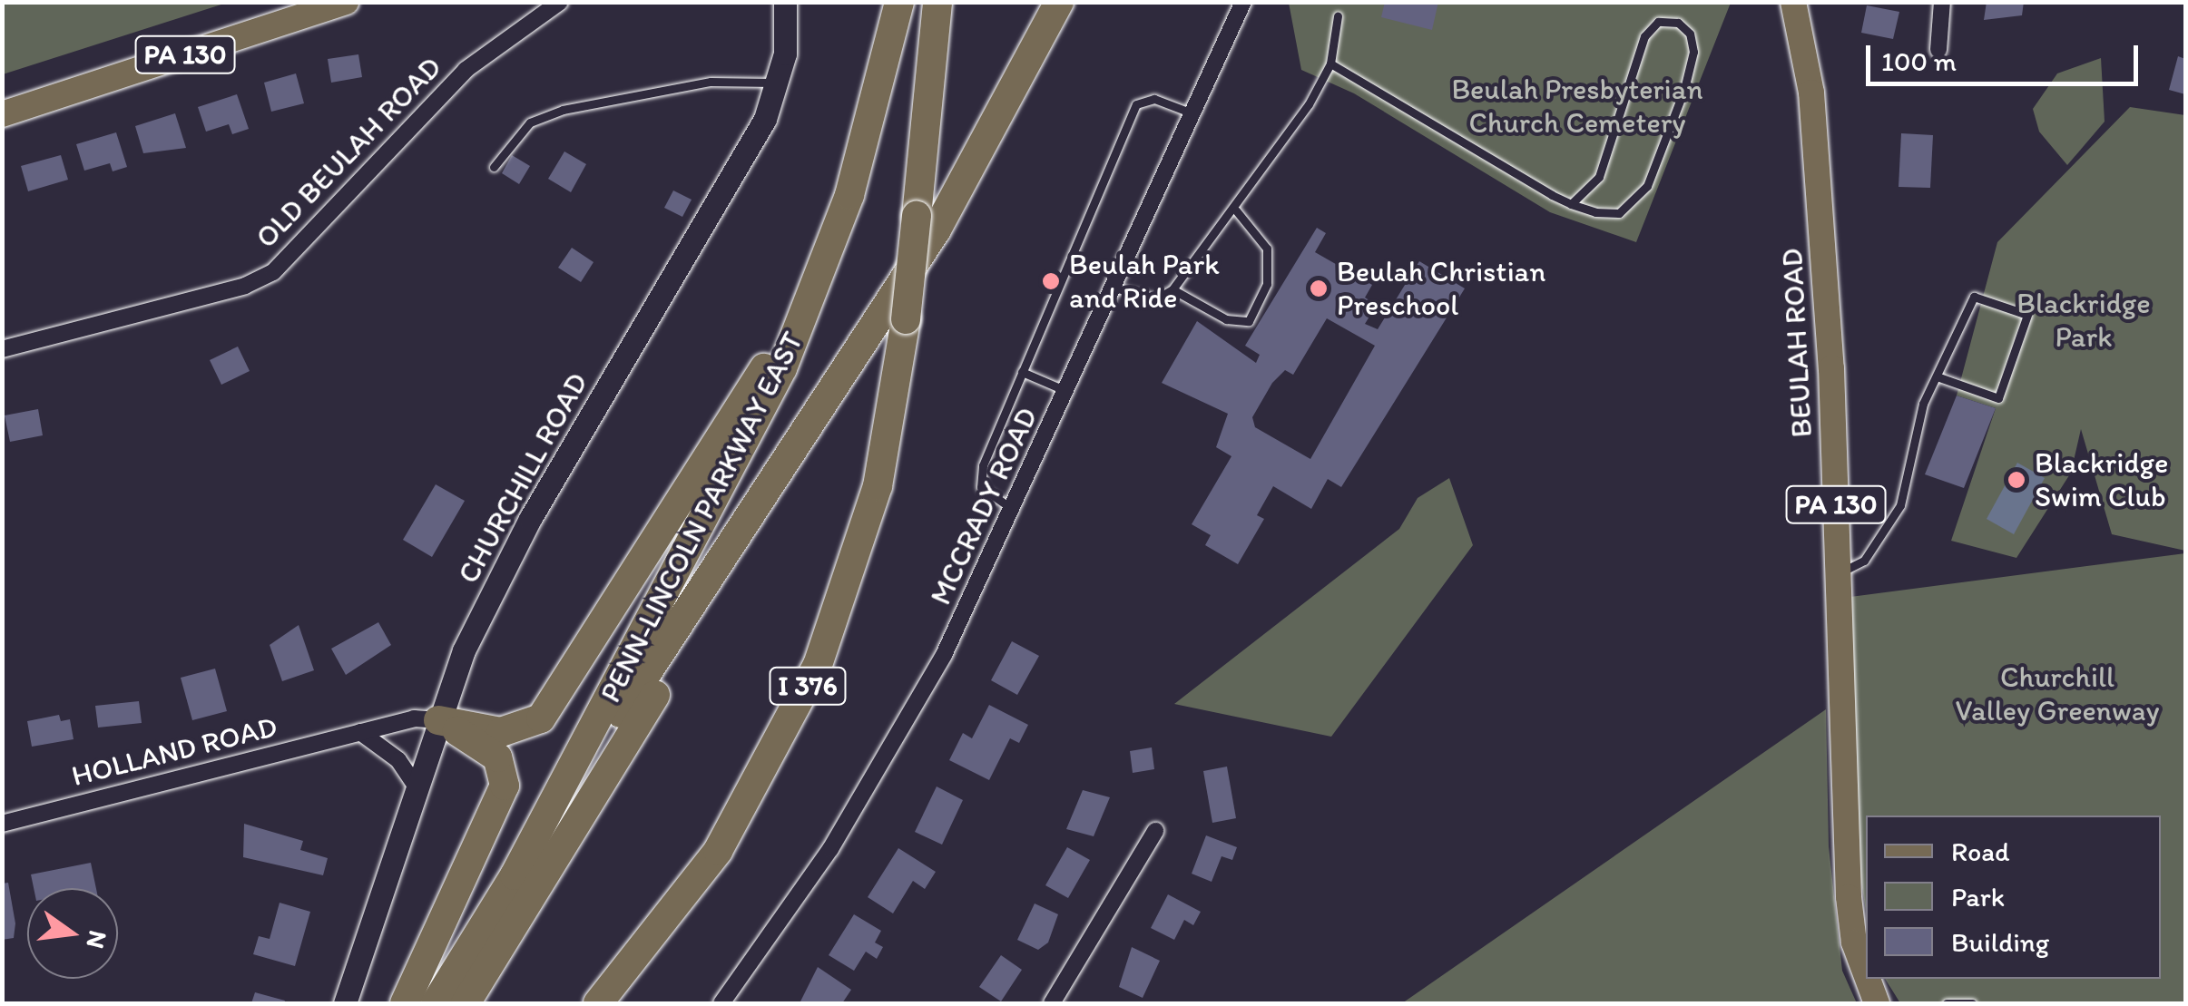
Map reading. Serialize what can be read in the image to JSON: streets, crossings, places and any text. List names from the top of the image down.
{
  "streets": {
    "highway": ["PENN-LINCOLN PARKWAY EAST", "I 376"],
    "main road": ["PA 130", "BEULAH ROAD"],
    "street": [
      "OLD BEULAH ROAD",
      "CHURCHILL ROAD",
      "MCCRADY ROAD",
      "HOLLAND ROAD"
    ]
  },
  "crossings": [
    ["CHURCHILL ROAD", "HOLLAND ROAD"]
  ],
  "parks": ["Beulah Presbyterian Church Cemetery", "Blackridge Park", "Churchill Valley Greenway"],
  "places": ["Beulah Park and Ride", "Beulah Christian Preschool", "Blackridge Swim Club"],
  "legend": ["Road", "Park", "Building"],
  "scale_bar": "100 m",
  "north": "right"
}
